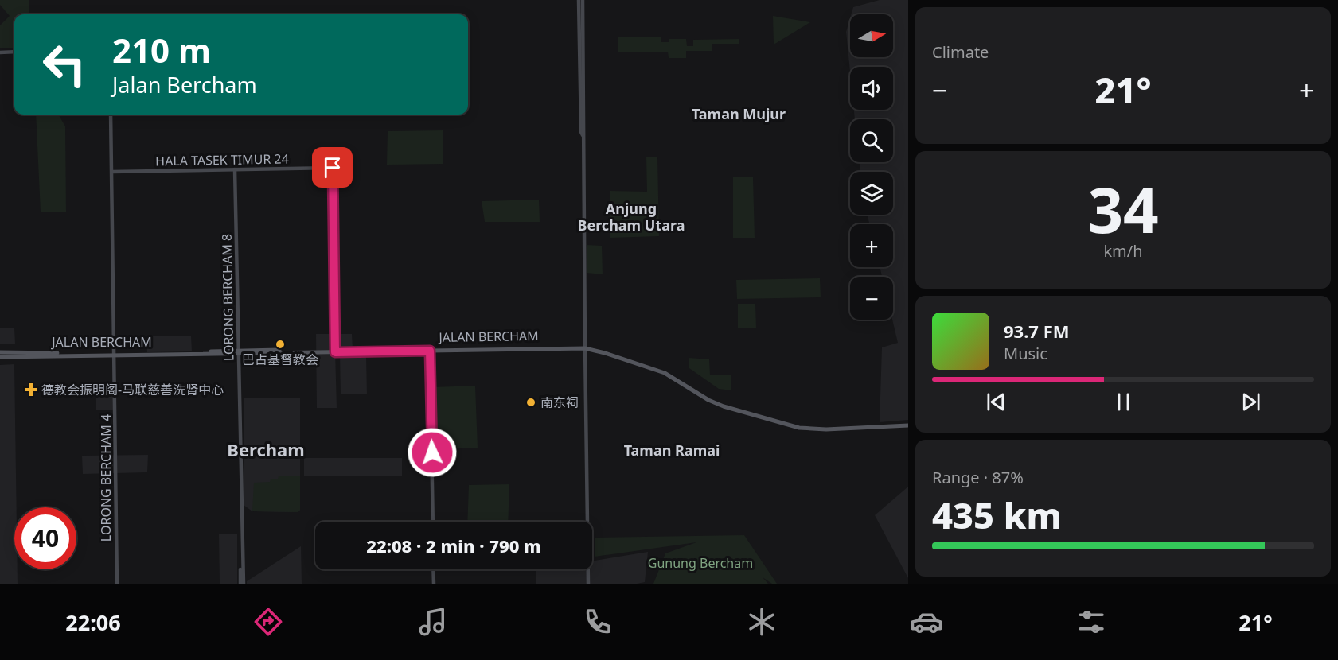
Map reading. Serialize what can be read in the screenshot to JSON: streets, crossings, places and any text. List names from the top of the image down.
{
  "streets": {
    "main road": ["JALAN BERCHAM"],
    "street": ["HALA TASEK TIMUR 24", "LORONG BERCHAM 8", "LORONG BERCHAM 4"]
  },
  "crossings": [
    ["HALA TASEK TIMUR 24", "LORONG BERCHAM 8"],
    ["HALA TASEK TIMUR 24", "JALAN BERCHAM"],
    ["HALA TASEK TIMUR 24", "LORONG BERCHAM 4"],
    ["LORONG BERCHAM 8", "JALAN BERCHAM"],
    ["JALAN BERCHAM", "LORONG BERCHAM 4"]
  ],
  "districts": [
    "Taman Mujur",
    "Anjung Bercham Utara",
    "Bercham",
    "Taman Ramai"
  ],
  "parks": ["Gunung Bercham"],
  "places": {
    "other": ["巴占基督教会", "南东祠"],
    "health": ["德教会振明阁-马联慈善洗肾中心"]
  },
  "north": "right",
  "page": {
    "tile": [
      "Climate",
      ["34", "km/h"],
      ["Range · 87%", "435 km"]
    ],
    "map_buttons": ["+", "−"],
    "turn": ["210 m", "Jalan Bercham"],
    "heat": ["−", "21°", "+"],
    "song": ["93.7 FM", "Music"],
    "limit": "40",
    "trip": "22:08 · 2 min · 790 m",
    "tabs": ["22:06", "21°"]
  }
}
